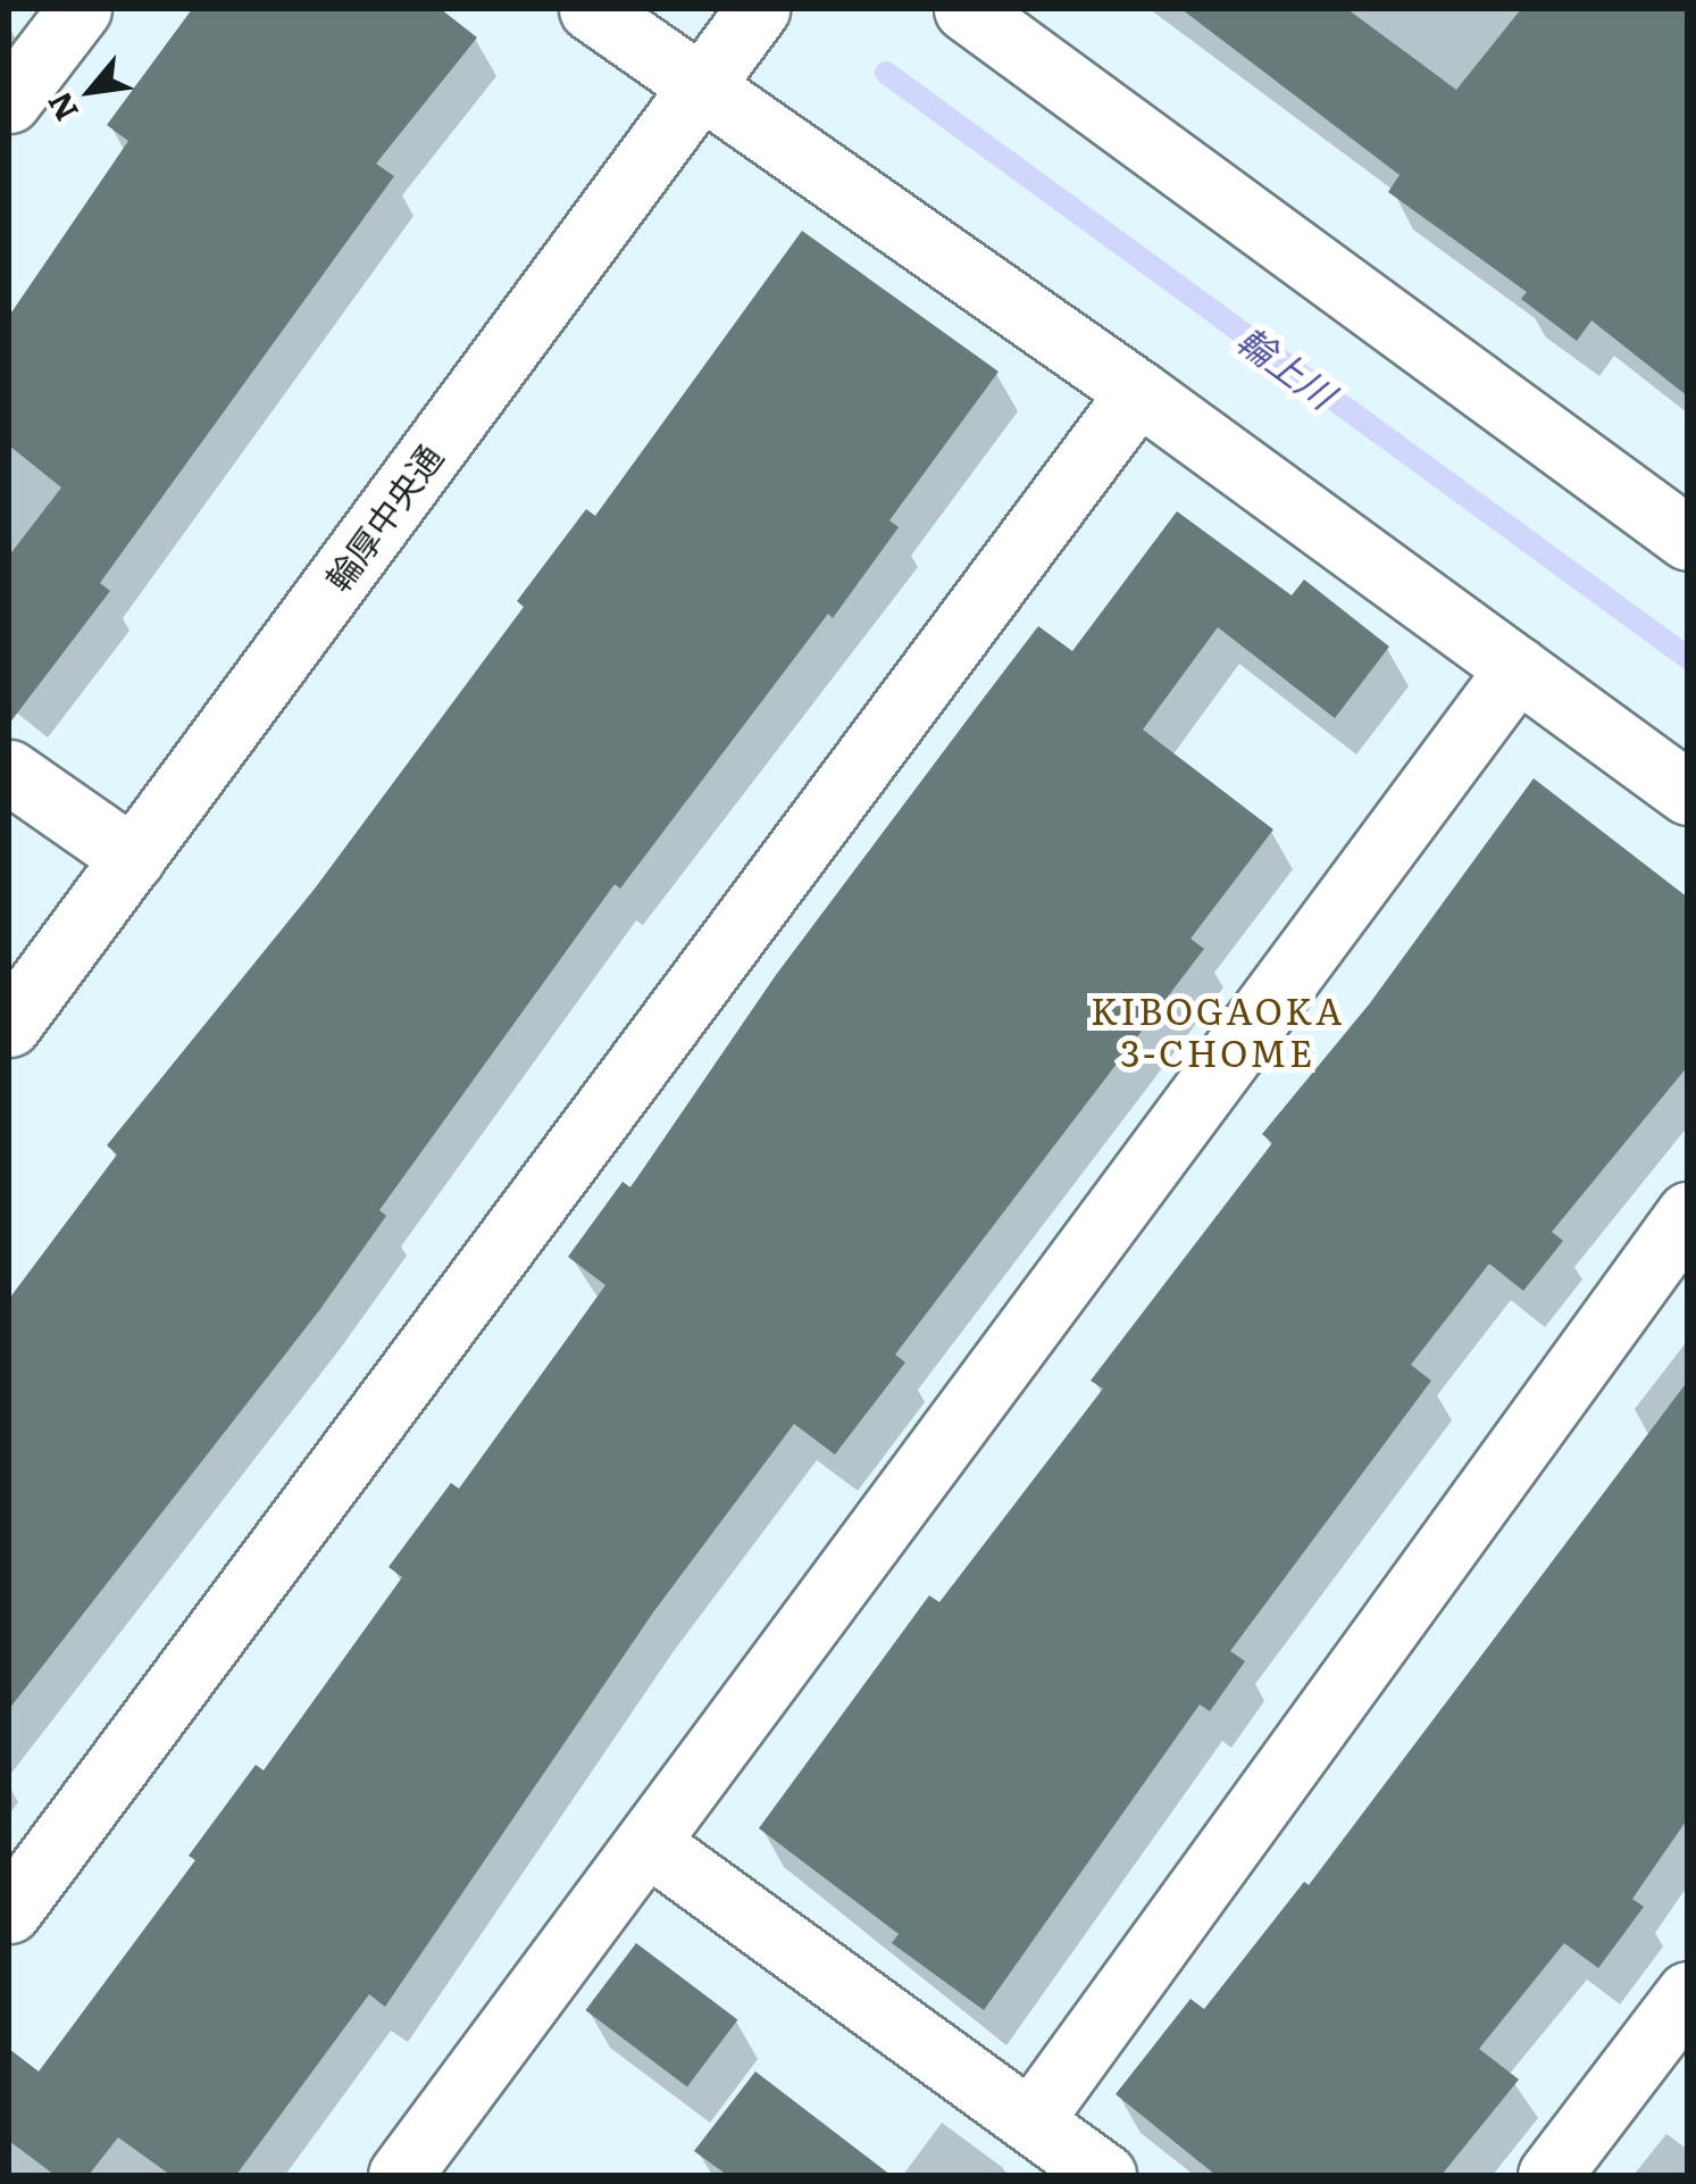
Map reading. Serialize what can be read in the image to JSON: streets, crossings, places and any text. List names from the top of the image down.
{
  "streets": {
    "street": ["輪厚中央通"]
  },
  "districts": ["KIBOGAOKA 3-CHOME"],
  "water": ["輪上川"],
  "north": "bottom left"
}
